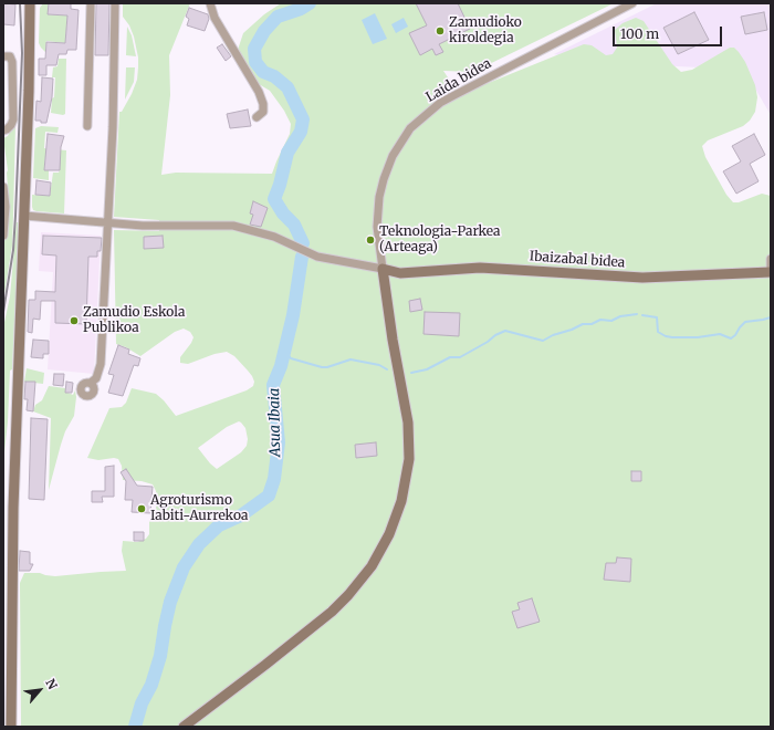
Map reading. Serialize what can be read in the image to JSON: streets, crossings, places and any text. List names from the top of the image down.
{
  "streets": {
    "street": ["Laida bidea", "Ibaizabal bidea"]
  },
  "crossings": [
    ["Laida bidea", "Ibaizabal bidea"]
  ],
  "water": ["Asua Ibaia"],
  "places": [
    "Zamudioko kiroldegia",
    "Teknologia-Parkea (Arteaga)",
    "Zamudio Eskola Publikoa",
    "Agroturismo Iabiti-Aurrekoa"
  ],
  "scale_bar": "100 m",
  "north": "top right"
}
